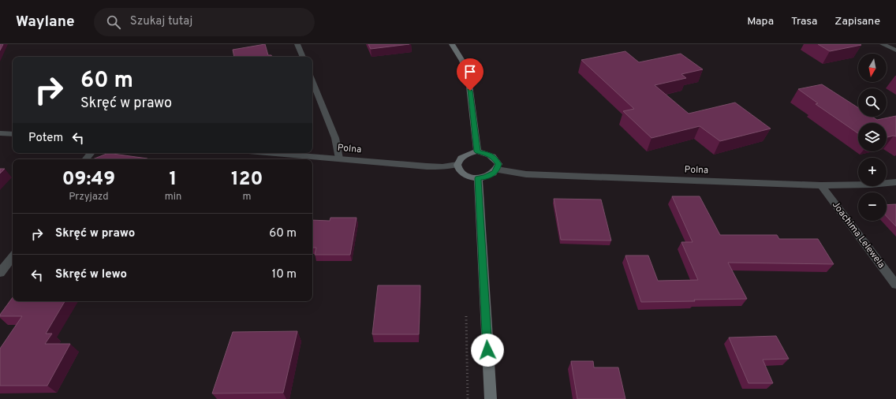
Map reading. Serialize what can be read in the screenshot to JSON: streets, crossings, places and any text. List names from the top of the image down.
{
  "streets": {
    "street": ["Polna", "Joachima Lelewela"]
  },
  "crossings": [
    ["Polna", "Joachima Lelewela"]
  ],
  "north": "bottom",
  "page": {
    "header": "Waylane",
    "search": "Szukaj tutaj",
    "nav": ["Mapa", "Trasa", "Zapisane"],
    "map_buttons": ["+", "−"],
    "turn": ["60 m", "Skręć w prawo"],
    "then": "Potem",
    "eta": [
      "09:49",
      "Przyjazd",
      "1",
      "min",
      "120",
      "m"
    ],
    "list": [
      {
        "name": "Skręć w prawo",
        "value": "60 m"
      },
      {
        "name": "Skręć w lewo",
        "value": "10 m"
      }
    ]
  }
}
